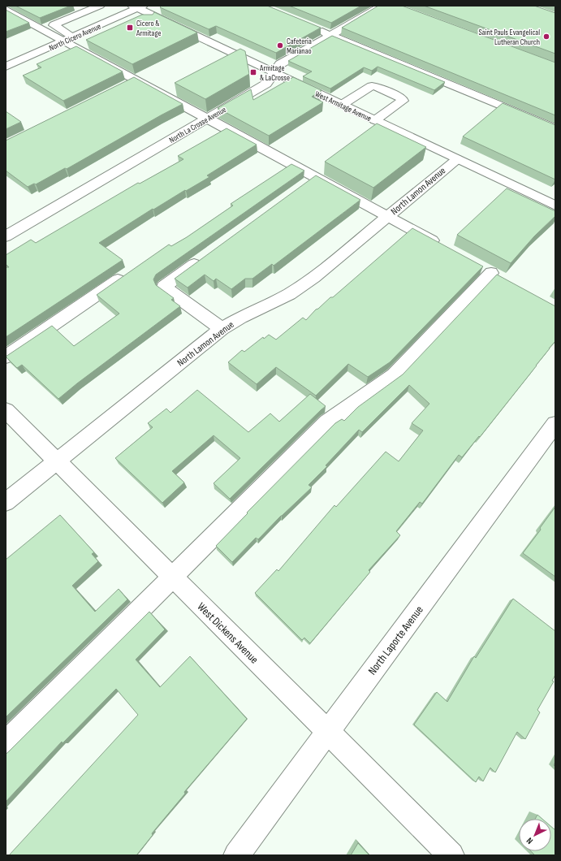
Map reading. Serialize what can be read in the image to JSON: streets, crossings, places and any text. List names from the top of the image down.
{
  "streets": {
    "street": [
      "North Cicero Avenue",
      "West Armitage Avenue",
      "North La Crosse Avenue",
      "North Lamon Avenue",
      "West Dickens Avenue",
      "North Laporte Avenue"
    ]
  },
  "crossings": [
    ["North Cicero Avenue", "West Armitage Avenue"],
    ["West Armitage Avenue", "North La Crosse Avenue"],
    ["West Armitage Avenue", "North Lamon Avenue"],
    ["North Lamon Avenue", "West Dickens Avenue"],
    ["West Dickens Avenue", "North Laporte Avenue"]
  ],
  "places": {
    "transit": ["Cicero & Armitage", "Armitage & LaCrosse"],
    "other": ["Saint Pauls Evangelical Lutheran Church", "Cafeteria Marianao"]
  },
  "north": "bottom left"
}
